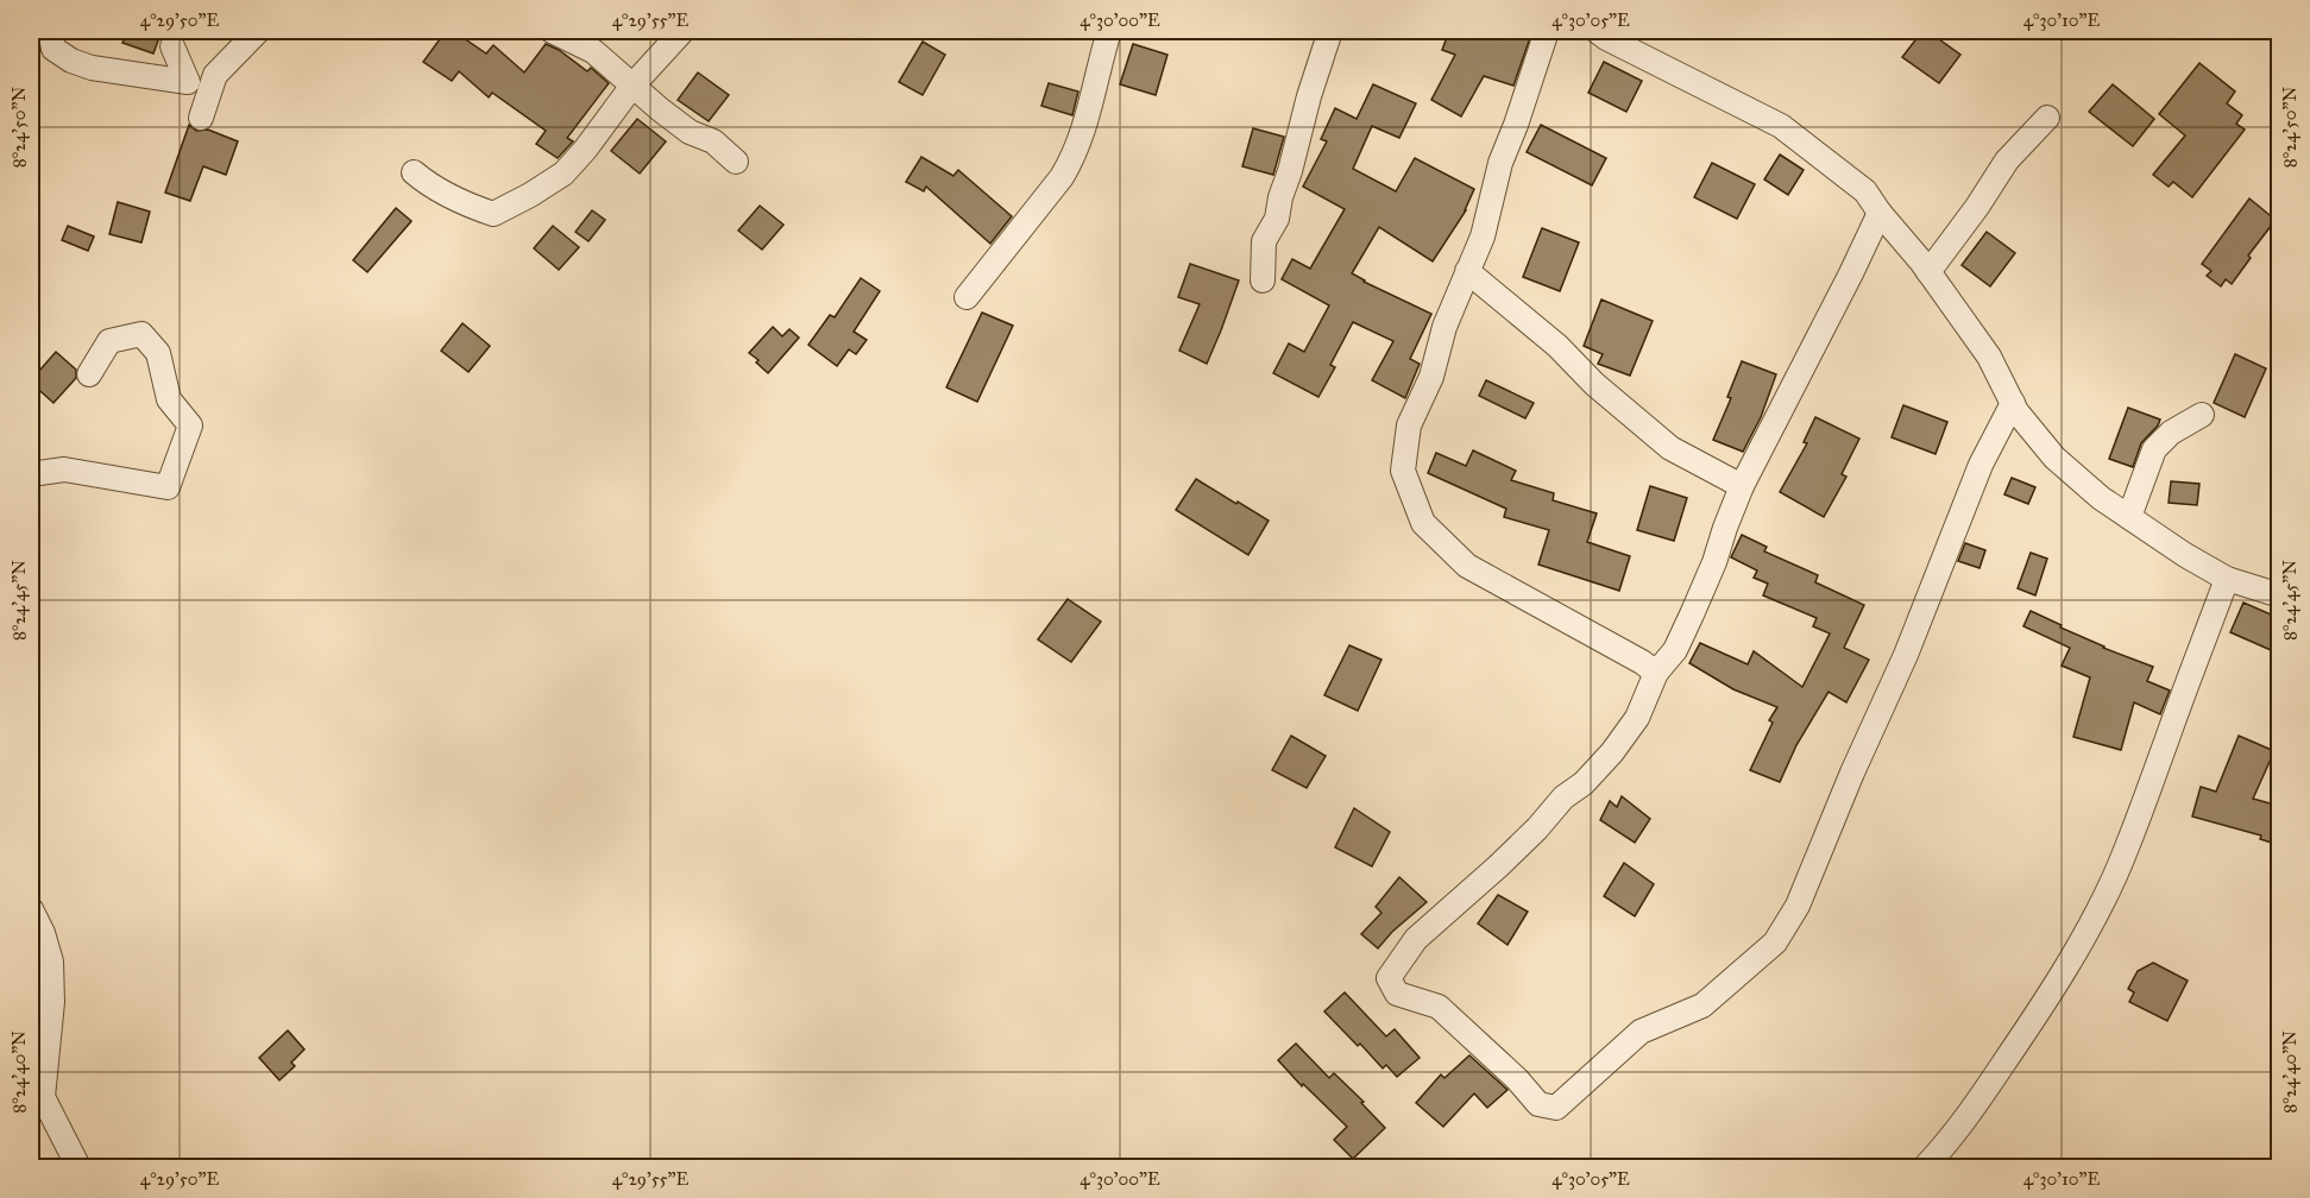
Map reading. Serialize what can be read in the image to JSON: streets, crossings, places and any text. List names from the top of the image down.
{
  "coordinates": [
    "4°29'50\"E",
    "4°29'55\"E",
    "4°30'00\"E",
    "4°30'05\"E",
    "4°30'10\"E",
    "8°24'50\"N",
    "8°24'45\"N",
    "8°24'40\"N"
  ]
}
